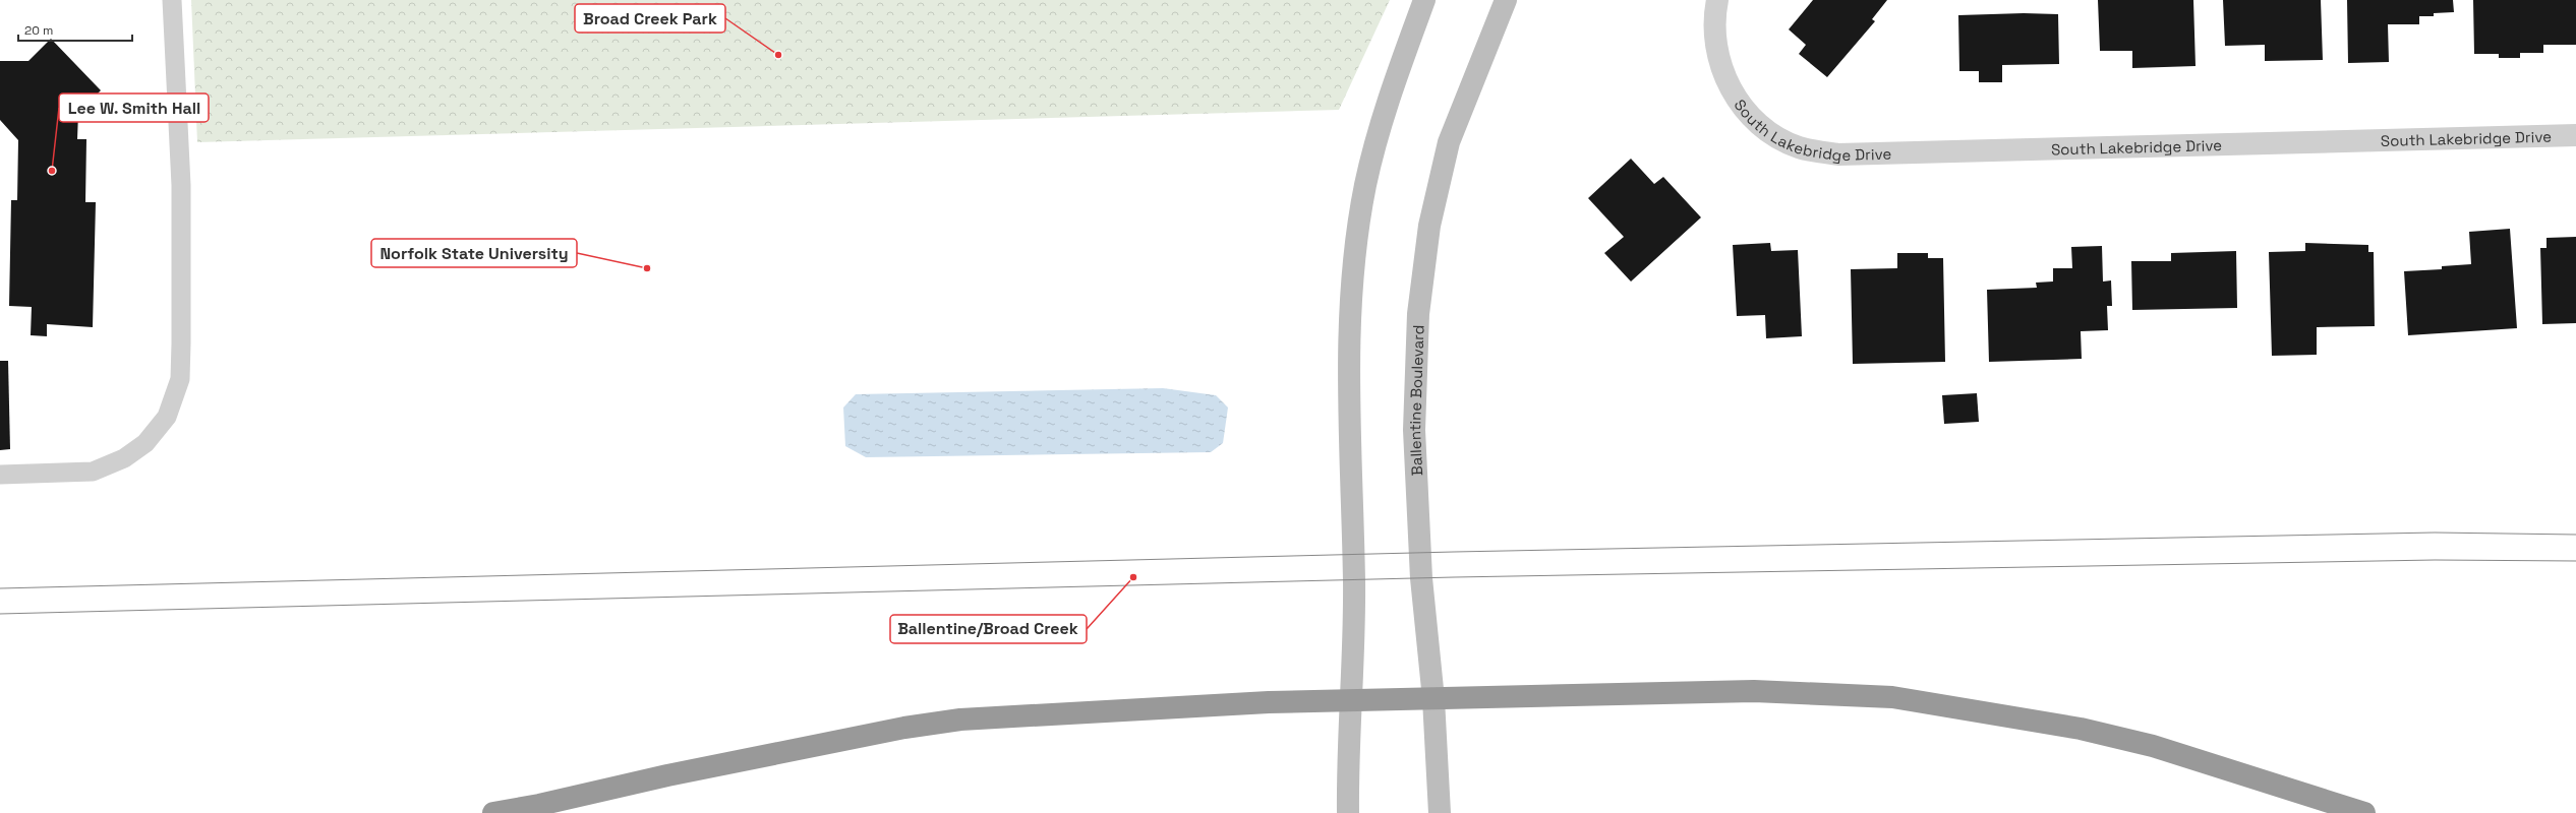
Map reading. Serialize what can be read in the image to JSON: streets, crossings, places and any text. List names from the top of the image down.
{
  "streets": {
    "main road": ["Ballentine Boulevard"],
    "street": ["South Lakebridge Drive"]
  },
  "places": [
    "Broad Creek Park",
    "Lee W. Smith Hall",
    "Norfolk State University",
    "Ballentine/Broad Creek"
  ],
  "scale_bar": "20 m"
}
